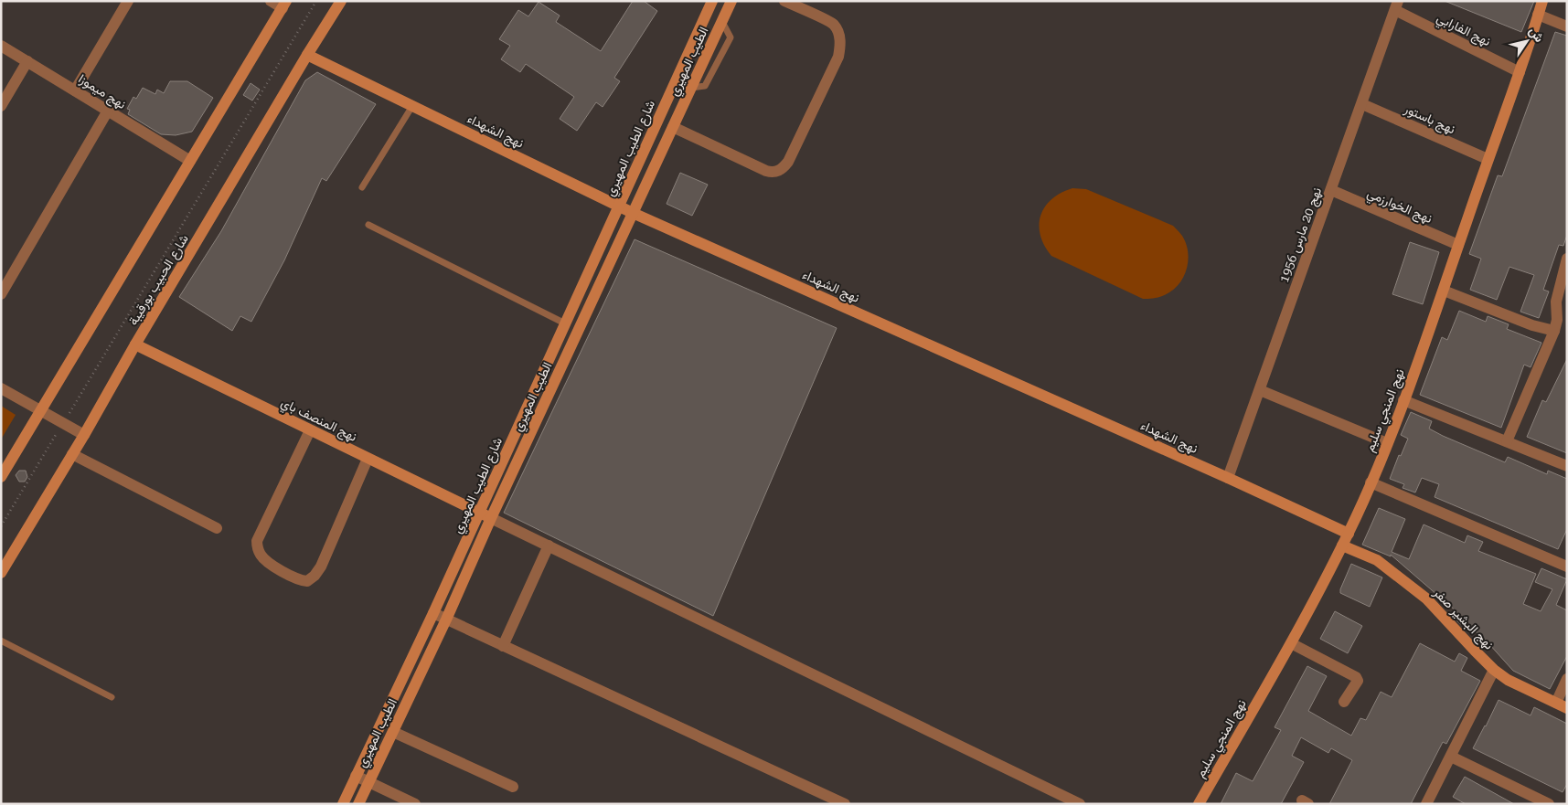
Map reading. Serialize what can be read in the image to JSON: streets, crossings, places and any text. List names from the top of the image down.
{
  "streets": {
    "street": [
      "نهج الفارابي",
      "الطيب المهيري",
      "نهج ميموزا",
      "نهج باستور",
      "نهج الشهداء",
      "شارع الطيب المهيري",
      "نهج الخوارزمي",
      "نهج 20 مارس 1956",
      "شارع الحبيب بورقيبة",
      "نهج المنجي سليم",
      "نهج المنصف باي",
      "نهج البشير صفر"
    ]
  },
  "crossings": [
    ["نهج الفارابي", "نهج 20 مارس 1956"],
    ["نهج الفارابي", "نهج المنجي سليم"],
    ["الطيب المهيري", "نهج الشهداء"],
    ["الطيب المهيري", "نهج المنصف باي"],
    ["نهج باستور", "نهج 20 مارس 1956"],
    ["نهج باستور", "نهج المنجي سليم"],
    ["نهج الشهداء", "شارع الطيب المهيري"],
    ["نهج الشهداء", "نهج 20 مارس 1956"],
    ["نهج الشهداء", "شارع الحبيب بورقيبة"],
    ["نهج الشهداء", "نهج المنجي سليم"],
    ["شارع الطيب المهيري", "نهج المنصف باي"],
    ["نهج الخوارزمي", "نهج 20 مارس 1956"],
    ["نهج الخوارزمي", "نهج المنجي سليم"],
    ["شارع الحبيب بورقيبة", "نهج المنصف باي"],
    ["نهج المنجي سليم", "نهج البشير صفر"]
  ],
  "north": "top right"
}
